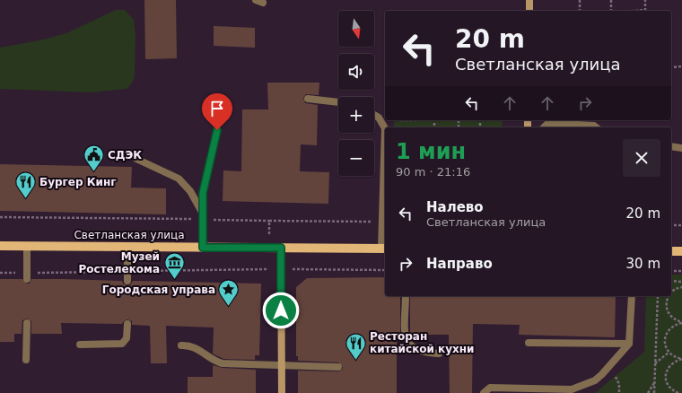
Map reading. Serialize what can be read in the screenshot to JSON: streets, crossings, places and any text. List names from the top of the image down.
{
  "streets": {
    "main road": ["Светланская улица"]
  },
  "places": {
    "public building": ["СДЭК"],
    "restaurant": ["Бургер Кинг", "Ресторан китайской кухни"],
    "museum": ["Музей Ростелекома"],
    "place": ["Городская управа"]
  },
  "north": "bottom",
  "page": {
    "map_buttons": ["+", "−"],
    "turn": ["20 m", "Светланская улица"],
    "heading": ["1 мин", "90 m · 21:16"],
    "list": [
      {
        "name": "Налево",
        "note": "Светланская улица",
        "value": "20 m"
      },
      {
        "name": "Направо",
        "value": "30 m"
      }
    ]
  }
}
